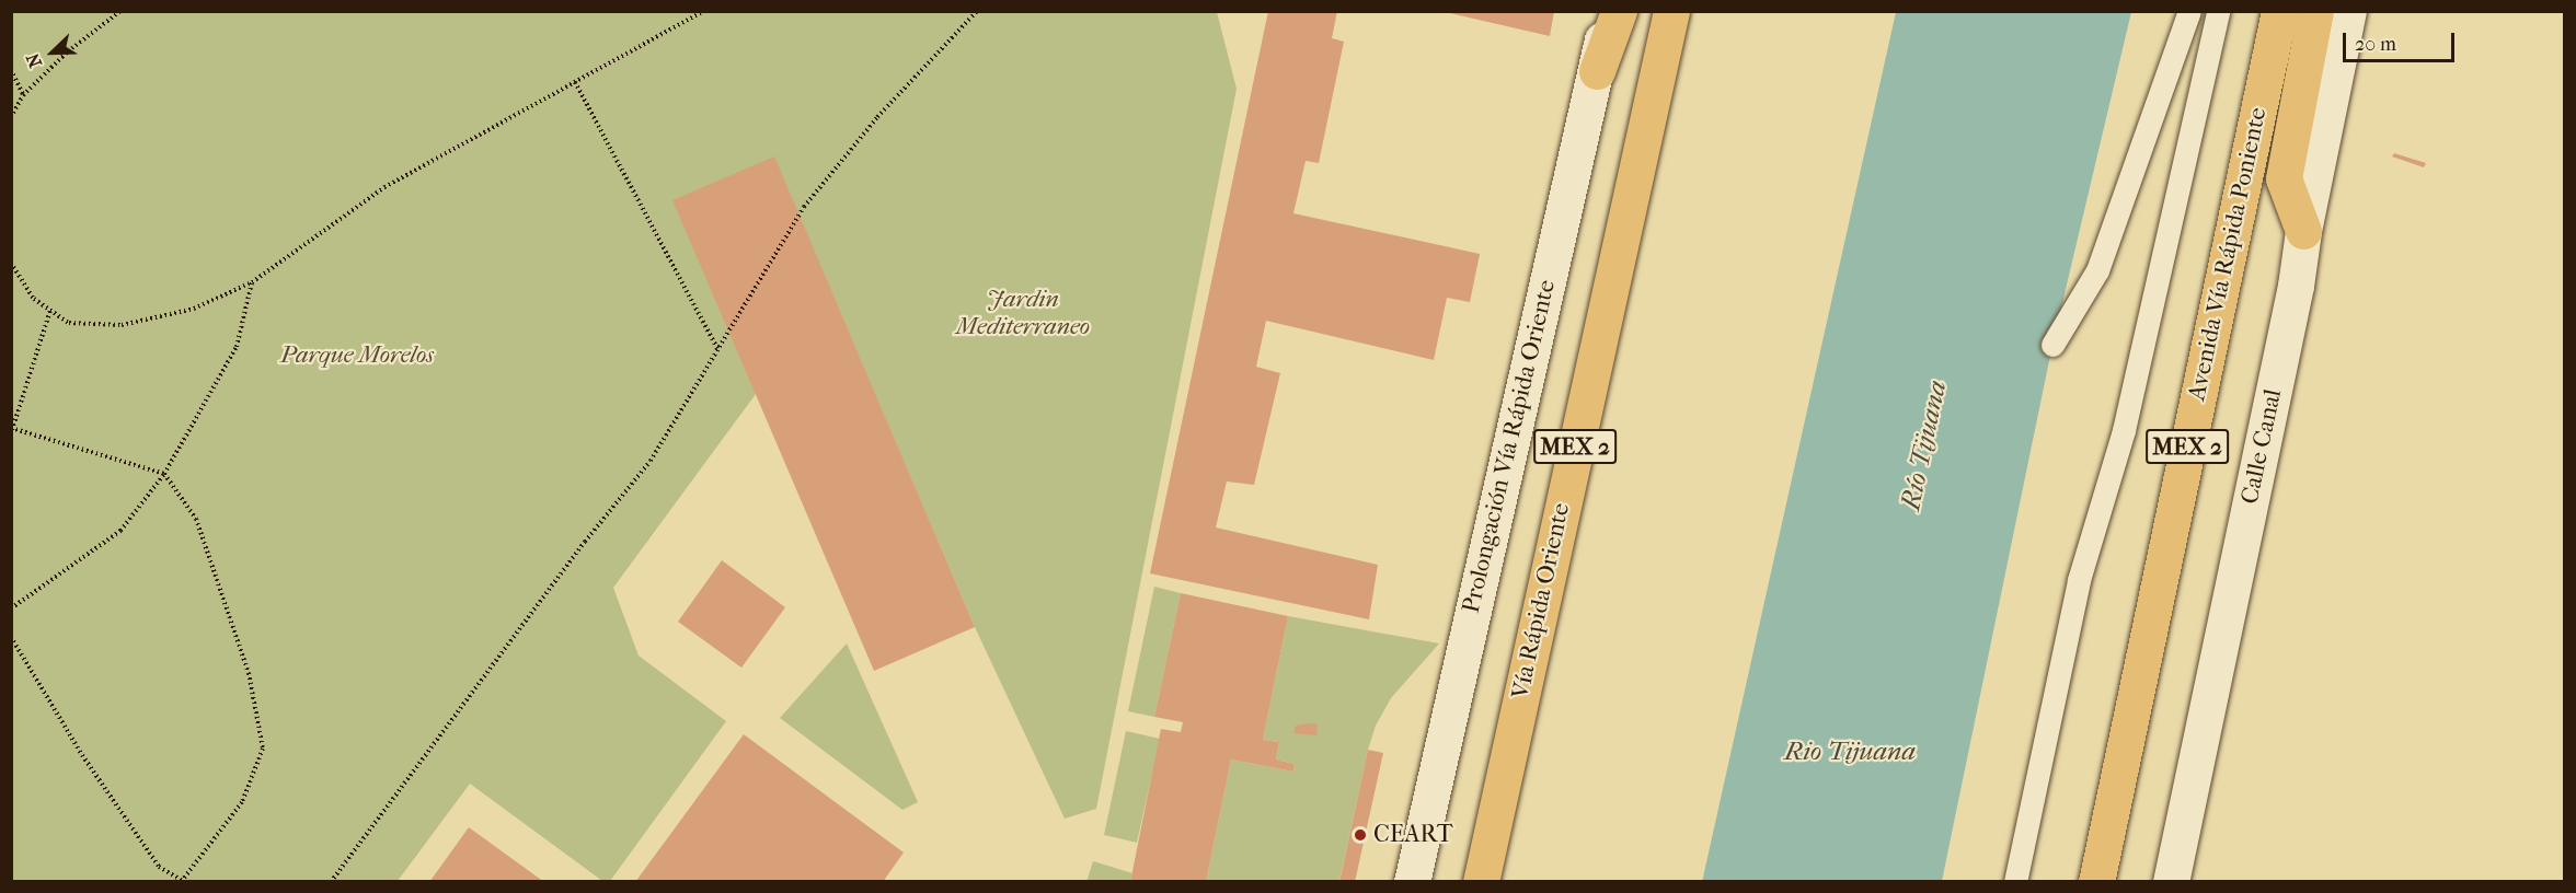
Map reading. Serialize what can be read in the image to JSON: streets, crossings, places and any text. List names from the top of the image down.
{
  "streets": {
    "highway": ["Avenida Vía Rápida Poniente", "MEX 2", "Vía Rápida Oriente"],
    "main road": ["Prolongación Vía Rápida Oriente", "Calle Canal"]
  },
  "water": ["Río Tijuana", "Rio Tijuana"],
  "parks": ["Jardin Mediterraneo", "Parque Morelos"],
  "places": ["CEART"],
  "scale_bar": "20 m",
  "north": "bottom left"
}
